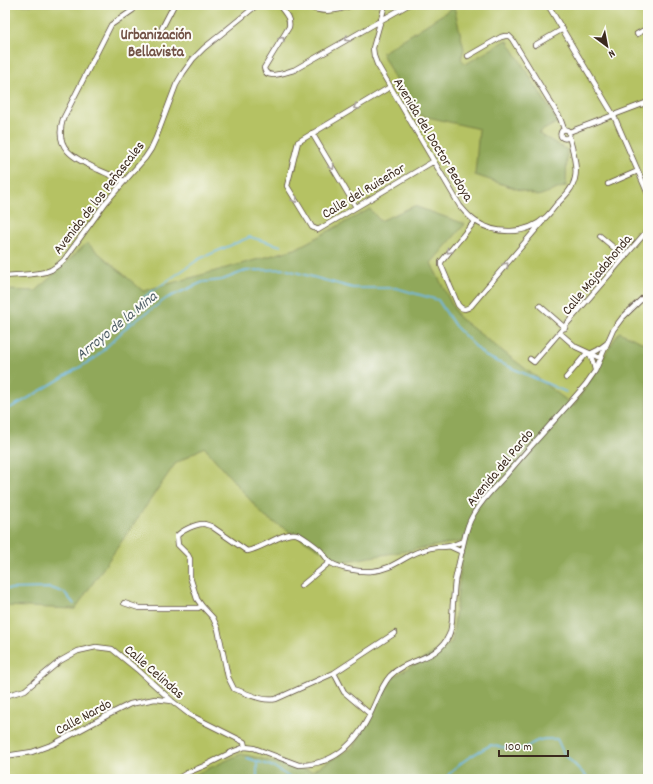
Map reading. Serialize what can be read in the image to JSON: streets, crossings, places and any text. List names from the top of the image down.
{
  "streets": {
    "street": [
      "Avenida del Doctor Bedoya",
      "Calle del Ruiseñor",
      "Avenida de los Peñascales",
      "Calle Majadahonda",
      "Avenida del Pardo",
      "Calle Celindas",
      "Calle Nardo"
    ]
  },
  "crossings": [
    ["Avenida del Doctor Bedoya", "Calle del Ruiseñor"],
    ["Avenida del Pardo", "Calle Celindas"],
    ["Calle Celindas", "Calle Nardo"]
  ],
  "districts": ["Urbanización Bellavista"],
  "water": ["Arroyo de la Mina"],
  "scale_bar": "100 m",
  "north": "bottom right"
}
